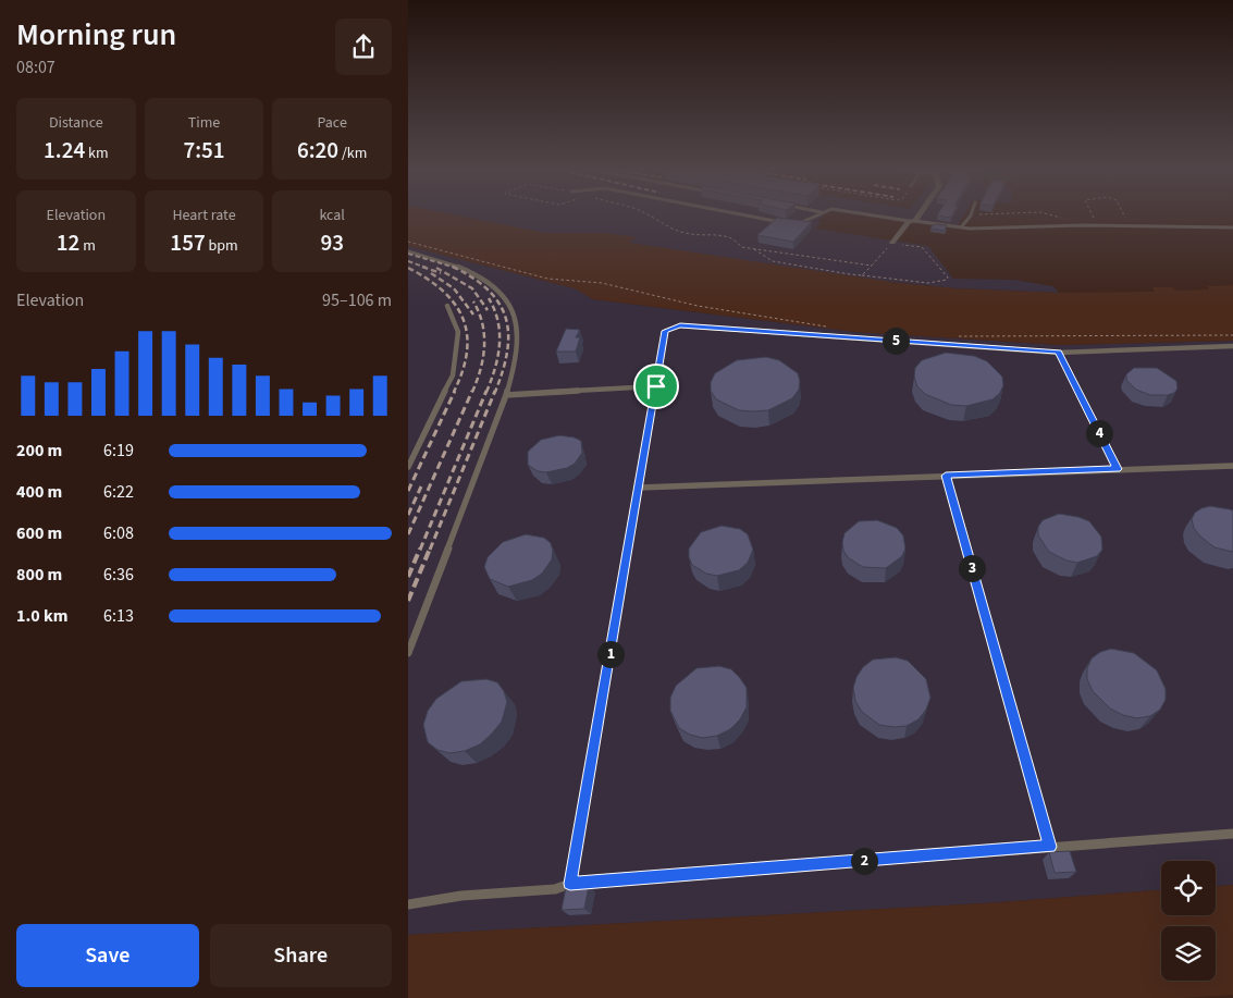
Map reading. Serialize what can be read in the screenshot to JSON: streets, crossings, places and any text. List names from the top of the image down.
{
  "page": {
    "heading": ["Morning run", "08:07"],
    "stats": [
      ["Distance", "1.24 km"],
      ["Time", "7:51"],
      ["Pace", "6:20 /km"],
      ["Elevation", "12 m"],
      ["Heart rate", "157 bpm"],
      ["kcal", "93"]
    ],
    "chart": ["Elevation", "95–106 m"],
    "pins": [
      "5",
      "4",
      "3",
      "1",
      "2"
    ],
    "list": [
      {
        "name": "200 m",
        "note": "6:19"
      },
      {
        "name": "400 m",
        "note": "6:22"
      },
      {
        "name": "600 m",
        "note": "6:08"
      },
      {
        "name": "800 m",
        "note": "6:36"
      },
      {
        "name": "1.0 km",
        "note": "6:13"
      }
    ],
    "buttons": ["Save", "Share"]
  }
}
